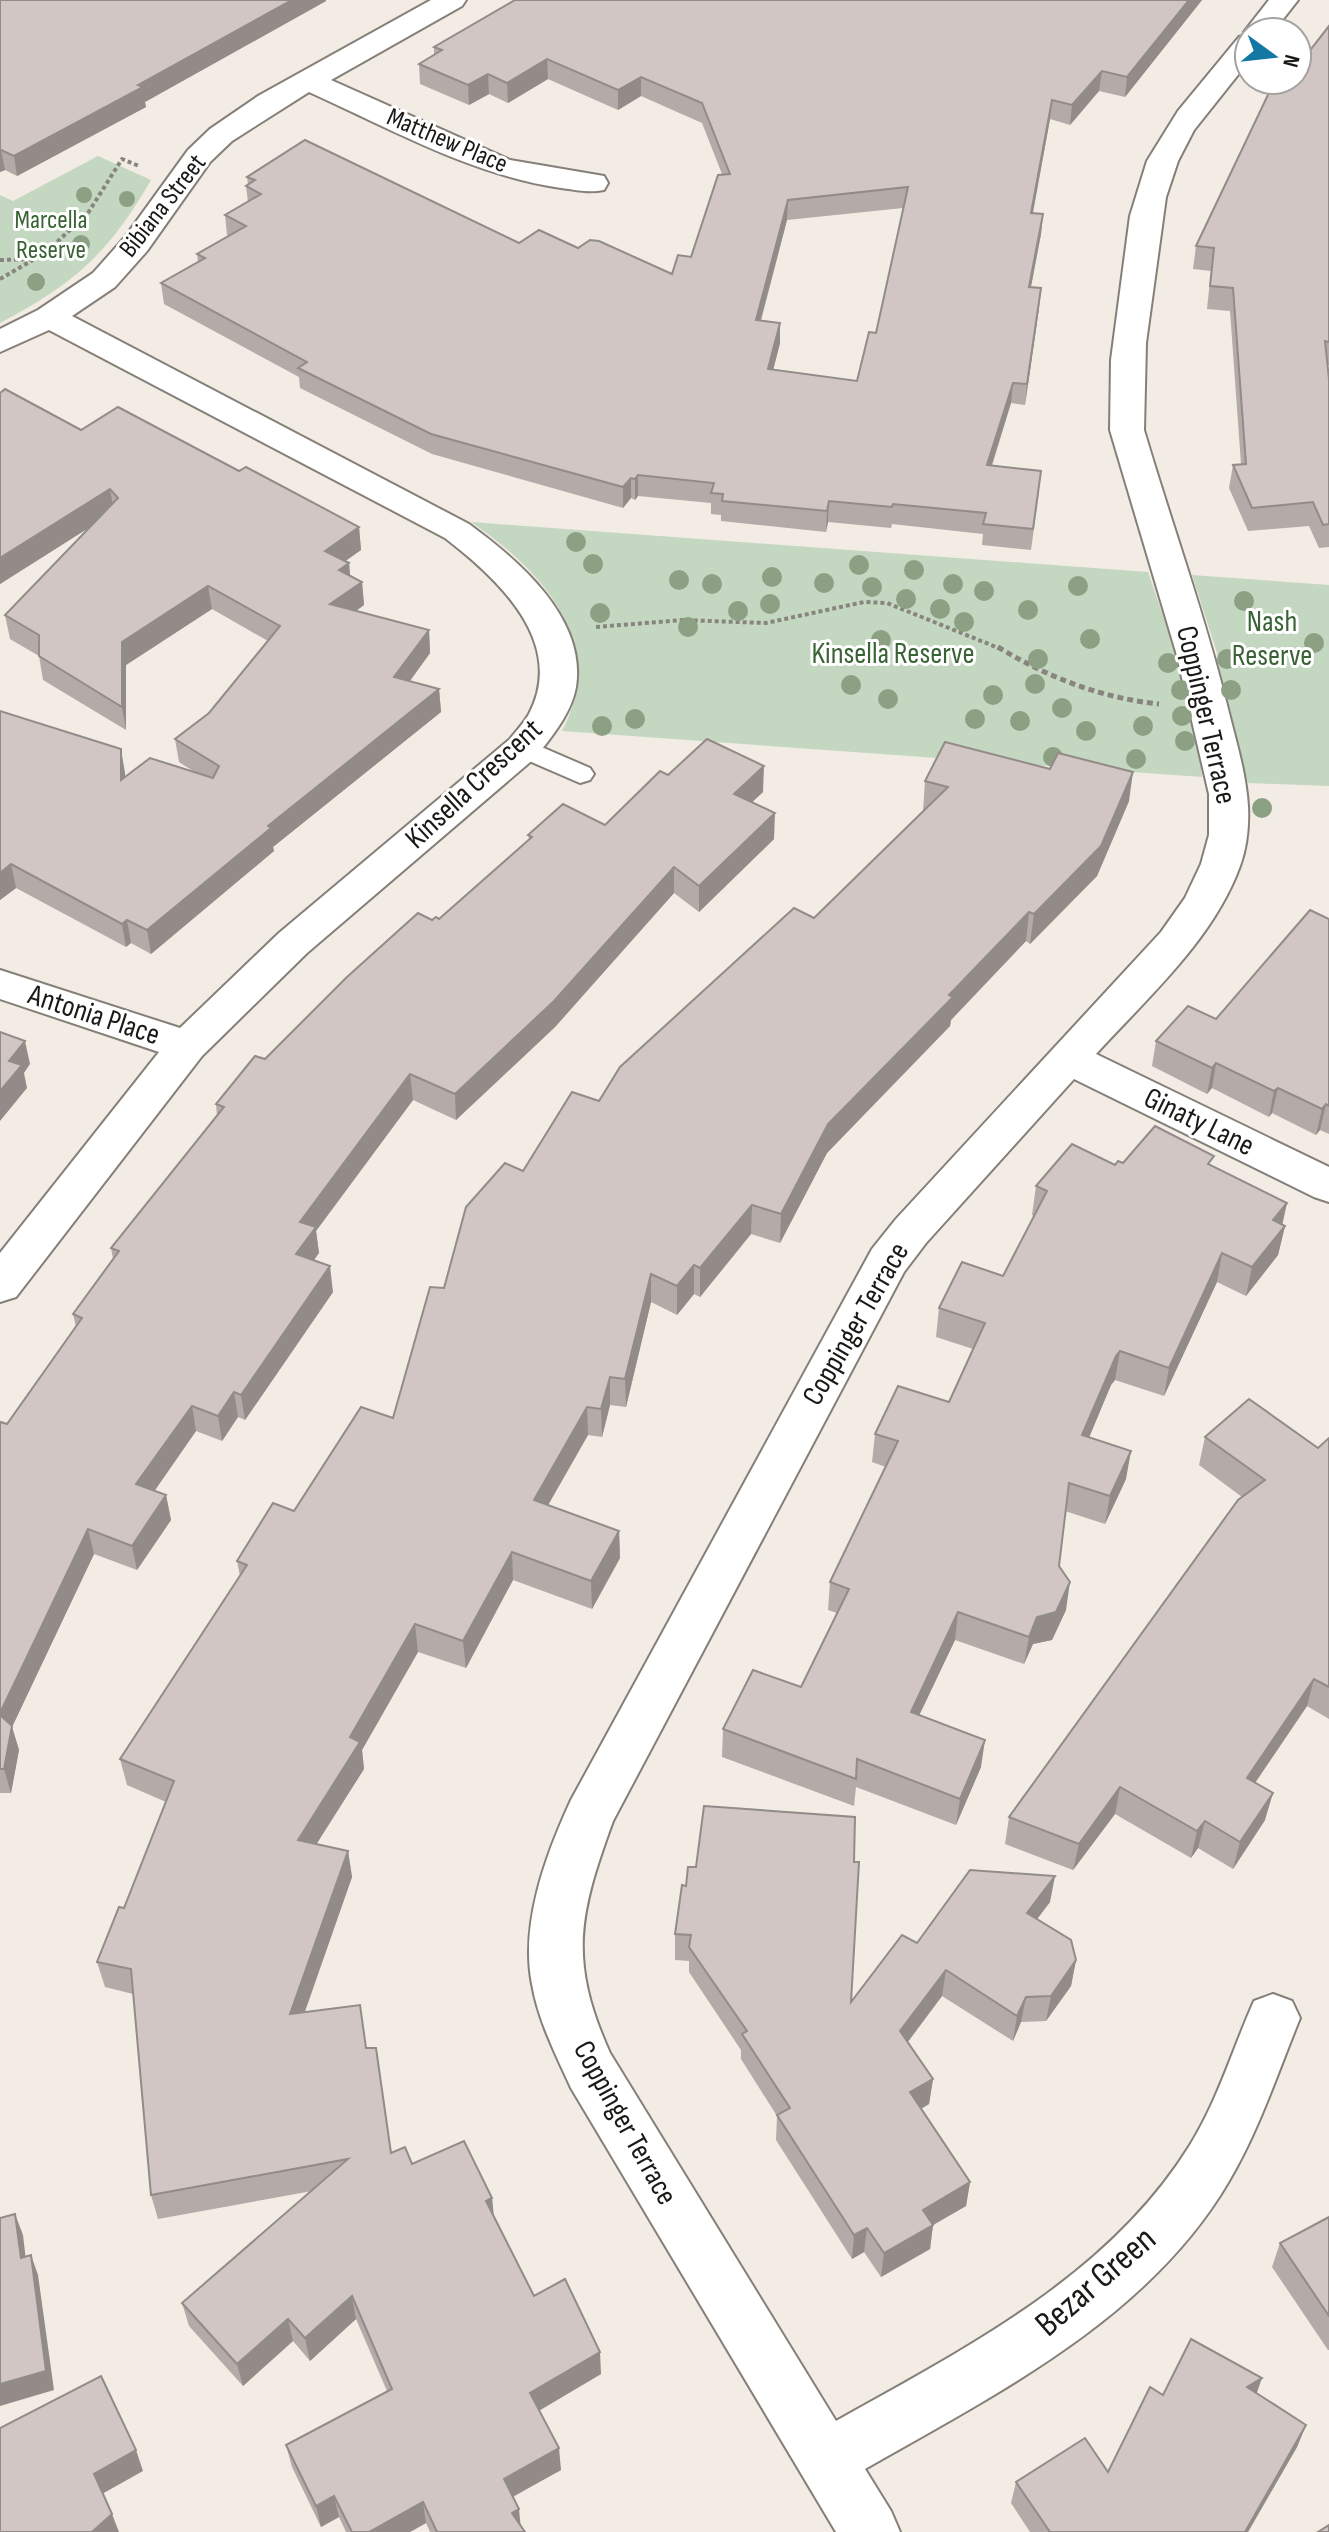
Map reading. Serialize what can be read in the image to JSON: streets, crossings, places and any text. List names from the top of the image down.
{
  "streets": {
    "street": [
      "Matthew Place",
      "Bibiana Street",
      "Coppinger Terrace",
      "Kinsella Crescent",
      "Antonia Place",
      "Ginaty Lane",
      "Bezar Green"
    ]
  },
  "crossings": [
    ["Matthew Place", "Bibiana Street"],
    ["Bibiana Street", "Kinsella Crescent"],
    ["Coppinger Terrace", "Ginaty Lane"],
    ["Coppinger Terrace", "Bezar Green"],
    ["Kinsella Crescent", "Antonia Place"]
  ],
  "parks": ["Marcella Reserve", "Nash Reserve", "Kinsella Reserve"],
  "north": "right"
}
